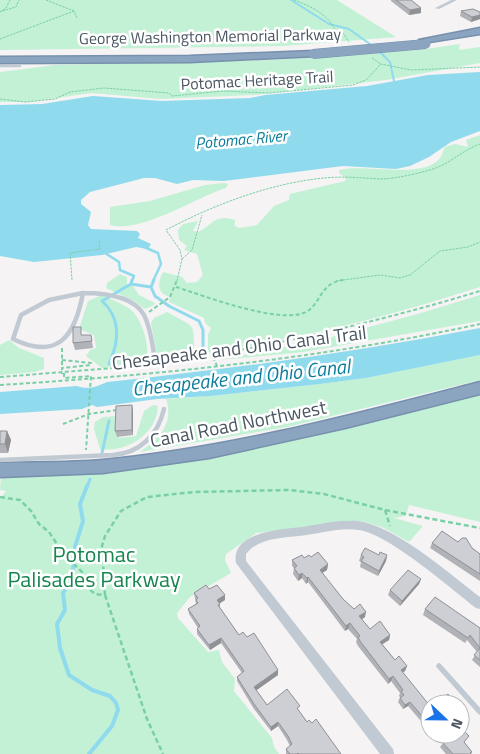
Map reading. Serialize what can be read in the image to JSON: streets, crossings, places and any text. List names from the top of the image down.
{
  "streets": {
    "highway": ["George Washington Memorial Parkway", "Canal Road Northwest"],
    "path": ["Potomac Heritage Trail", "Chesapeake and Ohio Canal Trail"]
  },
  "water": ["Potomac River", "Chesapeake and Ohio Canal"],
  "parks": ["Potomac Palisades Parkway"],
  "north": "right"
}
